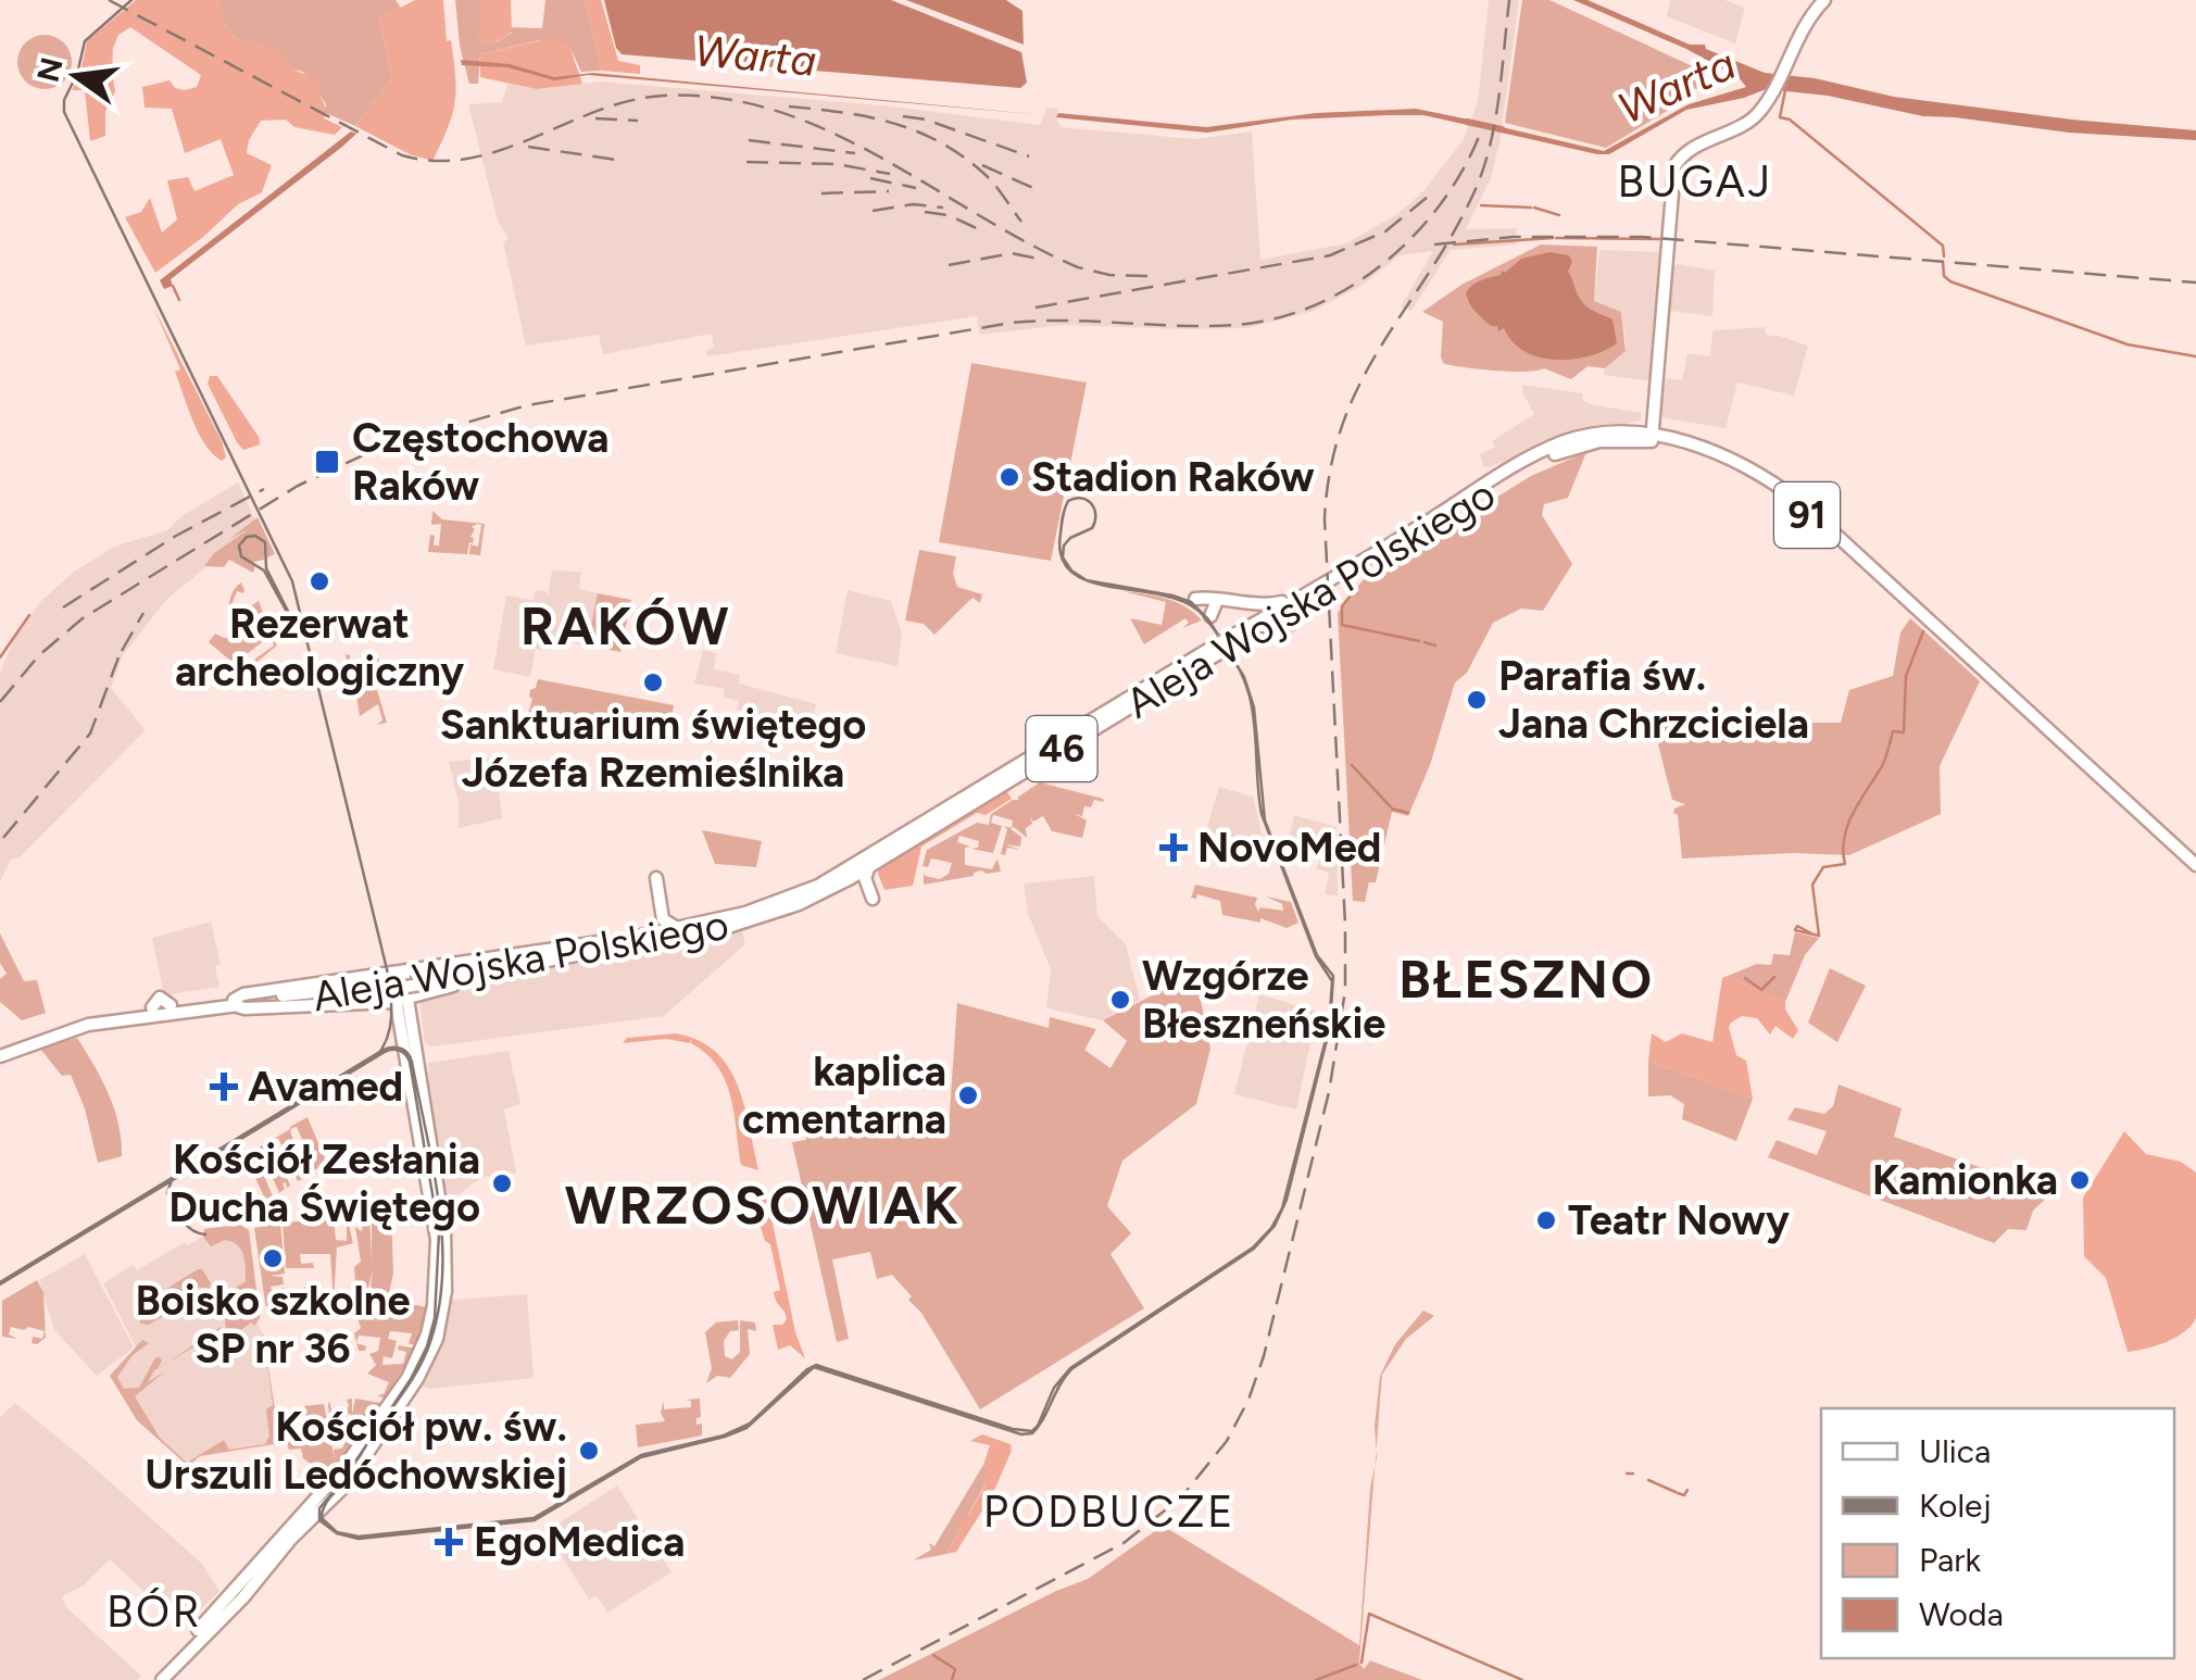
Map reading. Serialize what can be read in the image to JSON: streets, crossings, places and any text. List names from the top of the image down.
{
  "streets": {
    "main road": ["91", "Aleja Wojska Polskiego", "46"]
  },
  "districts": [
    "BUGAJ",
    "RAKÓW",
    "BŁESZNO",
    "WRZOSOWIAK",
    "PODBUCZE",
    "BÓR"
  ],
  "water": ["Warta"],
  "places": {
    "transit": ["Częstochowa Raków"],
    "other": [
      "Stadion Raków",
      "Rezerwat archeologiczny",
      "Sanktuarium świętego Józefa Rzemieślnika",
      "Parafia św. Jana Chrzciciela",
      "Wzgórze Błeszneńskie",
      "kaplica cmentarna",
      "Kamionka",
      "Kościół Zesłania Ducha Świętego",
      "Teatr Nowy",
      "Boisko szkolne SP nr 36",
      "Kościół pw. św. Urszuli Ledóchowskiej"
    ],
    "health": ["NovoMed", "Avamed", "EgoMedica"]
  },
  "legend": [
    "Ulica",
    "Kolej",
    "Park",
    "Woda"
  ],
  "north": "left"
}
